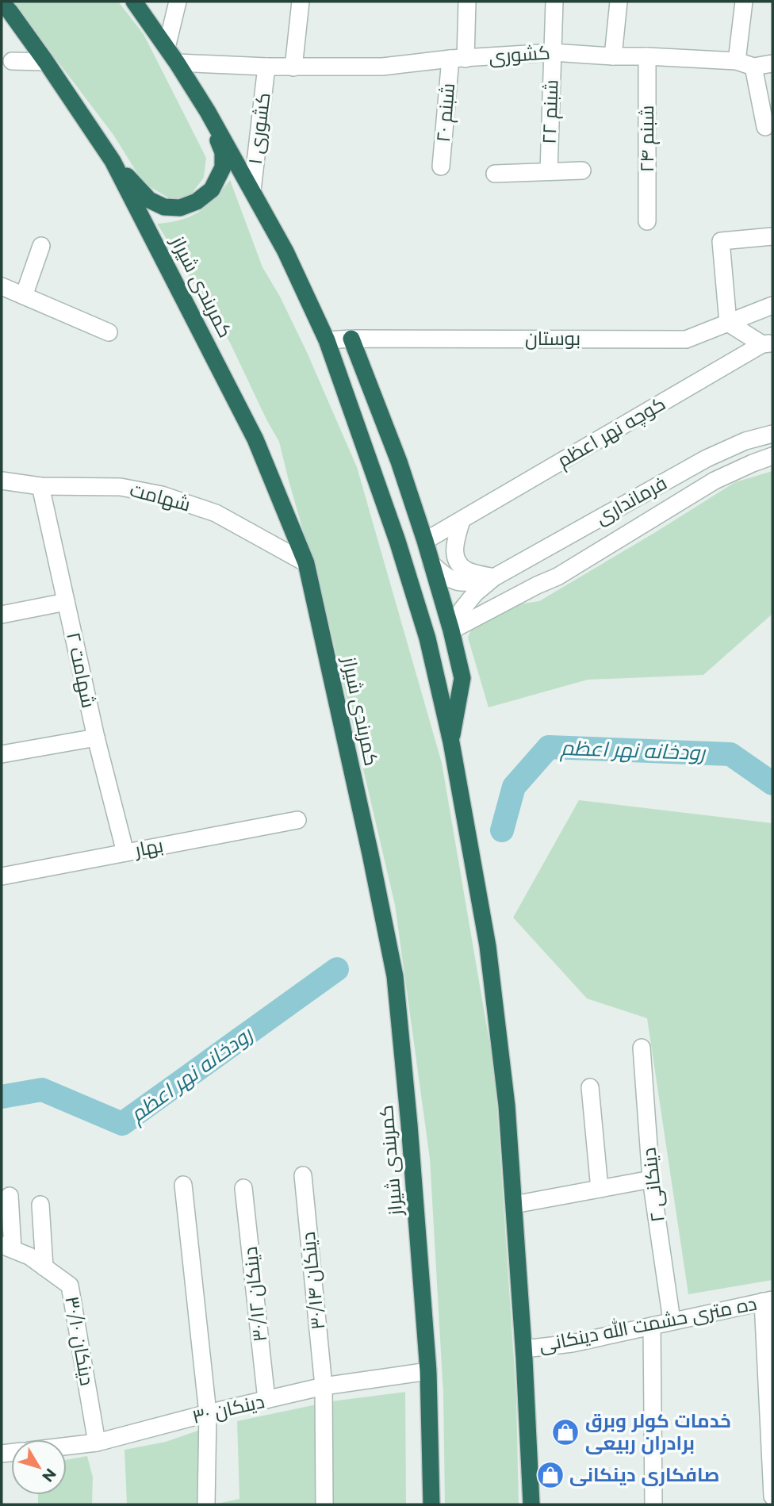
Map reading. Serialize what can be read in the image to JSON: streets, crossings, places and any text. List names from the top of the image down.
{
  "streets": {
    "highway": ["کمربندی شیراز"],
    "street": [
      "کشوری",
      "۲۲ شبنم",
      "۲۰ شبنم",
      "۱ کشوری",
      "۲۴ شبنم",
      "بوستان",
      "کوچه نهر اعظم",
      "شهامت",
      "فرمانداری",
      "۲ شهامت",
      "بهار",
      "۲ دینکانی",
      "۳۰/۱۴ دینکان",
      "۳۰/۱۲ دینکان",
      "ده متری حشمت الله دینکانی",
      "۳۰/۱۰ دینکان",
      "۳۰ دینکان"
    ]
  },
  "crossings": [
    ["کشوری", "۲۲ شبنم"],
    ["کشوری", "۲۰ شبنم"],
    ["کشوری", "۱ کشوری"],
    ["کشوری", "۲۴ شبنم"],
    ["کمربندی شیراز", "شهامت"],
    ["کمربندی شیراز", "۳۰ دینکان"],
    ["شهامت", "۲ شهامت"],
    ["۲ شهامت", "بهار"],
    ["۲ دینکانی", "ده متری حشمت الله دینکانی"],
    ["۳۰/۱۴ دینکان", "۳۰ دینکان"],
    ["۳۰/۱۲ دینکان", "۳۰ دینکان"],
    ["۳۰/۱۰ دینکان", "۳۰ دینکان"]
  ],
  "water": ["رودخانه نهر اعظم"],
  "places": {
    "shop": ["خدمات کولر وبرق برادران ربیعی", "صافکاری دینکانی"]
  },
  "north": "bottom right"
}
